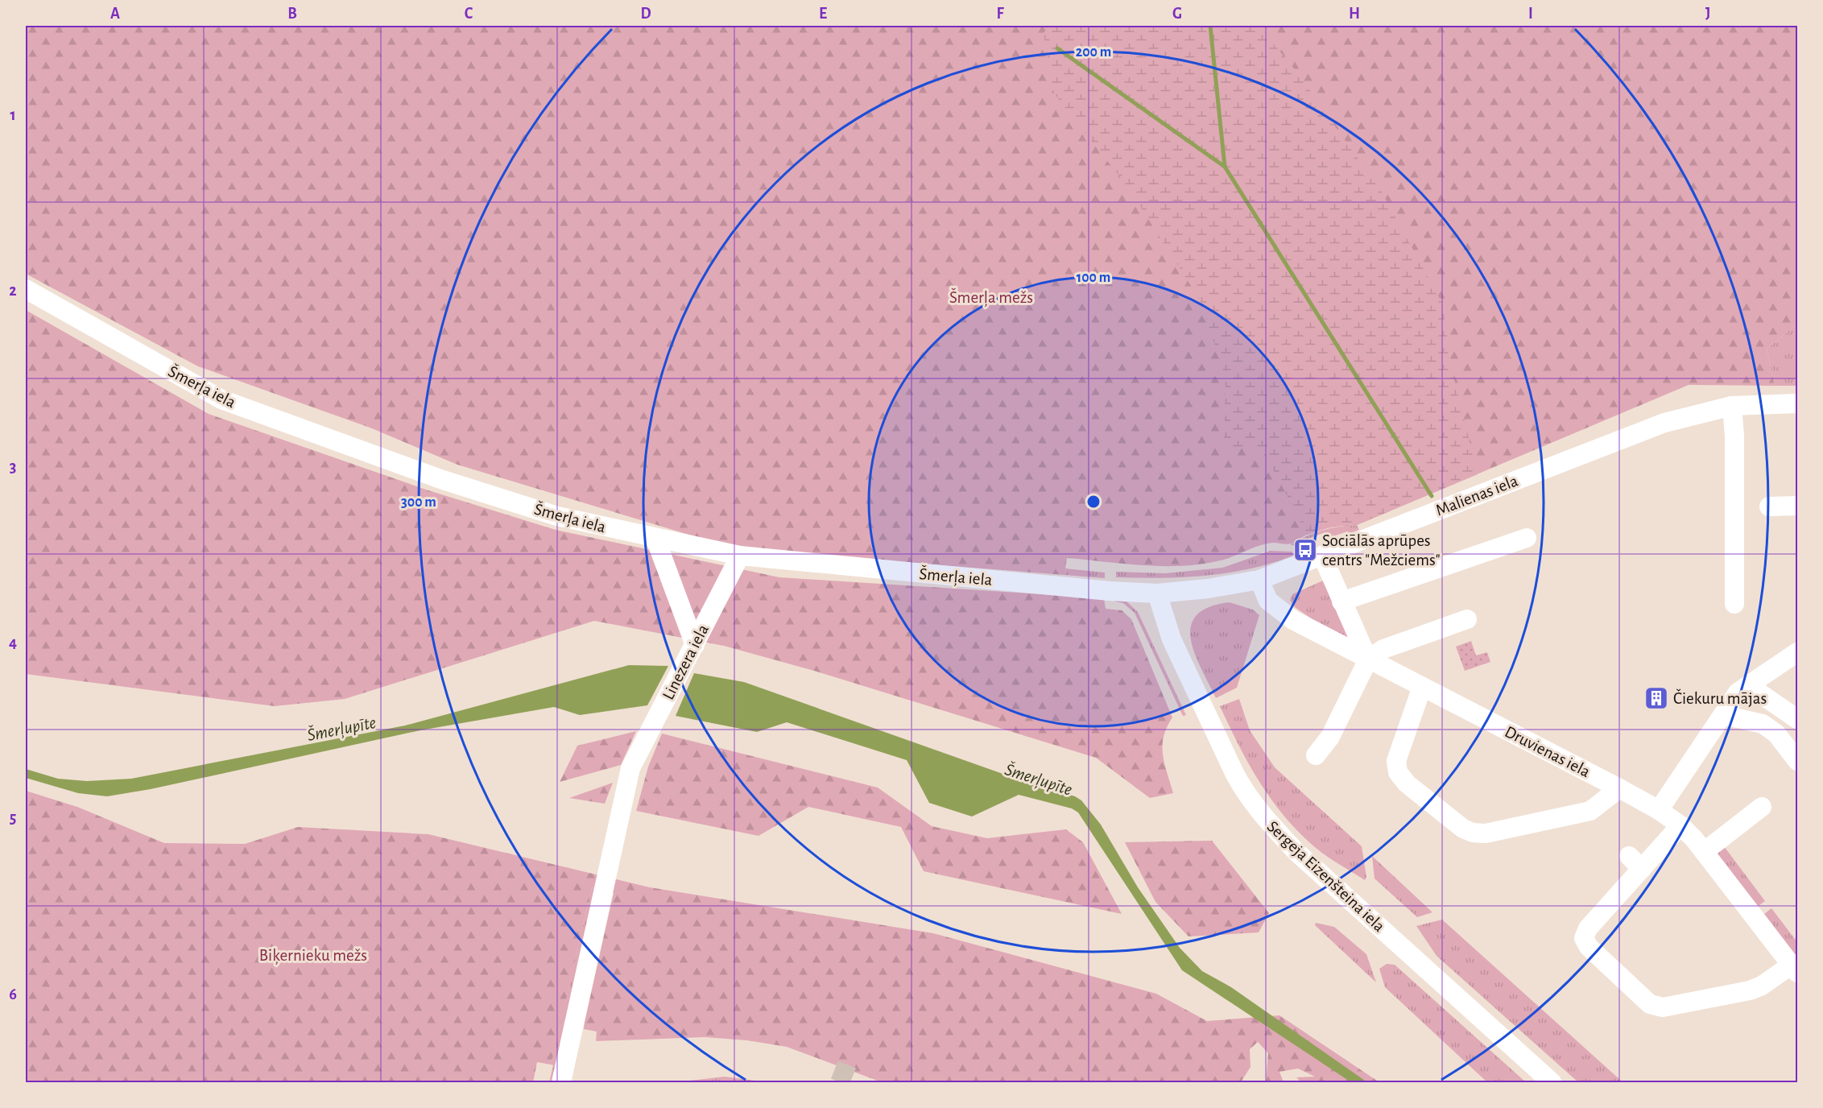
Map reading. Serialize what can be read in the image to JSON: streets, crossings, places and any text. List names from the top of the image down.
{
  "streets": {
    "street": [
      "Šmerļa iela",
      "Malienas iela",
      "Linezera iela",
      "Druvienas iela",
      "Sergeja Eizenšteina iela"
    ]
  },
  "crossings": [
    ["Šmerļa iela", "Malienas iela"],
    ["Šmerļa iela", "Linezera iela"],
    ["Šmerļa iela", "Sergeja Eizenšteina iela"],
    ["Malienas iela", "Druvienas iela"],
    ["Malienas iela", "Sergeja Eizenšteina iela"]
  ],
  "water": ["Šmerļupīte"],
  "parks": ["Šmerļa mežs", "Biķernieku mežs"],
  "places": {
    "bus stop": ["Sociālās aprūpes centrs \"Mežciems\""],
    "building": ["Čiekuru mājas"]
  },
  "grid": {
    "columns": [
      "A",
      "B",
      "C",
      "D",
      "E",
      "F",
      "G",
      "H",
      "I",
      "J"
    ],
    "rows": [
      "1",
      "2",
      "3",
      "4",
      "5",
      "6"
    ]
  },
  "rings": ["200 m", "100 m", "300 m"]
}
